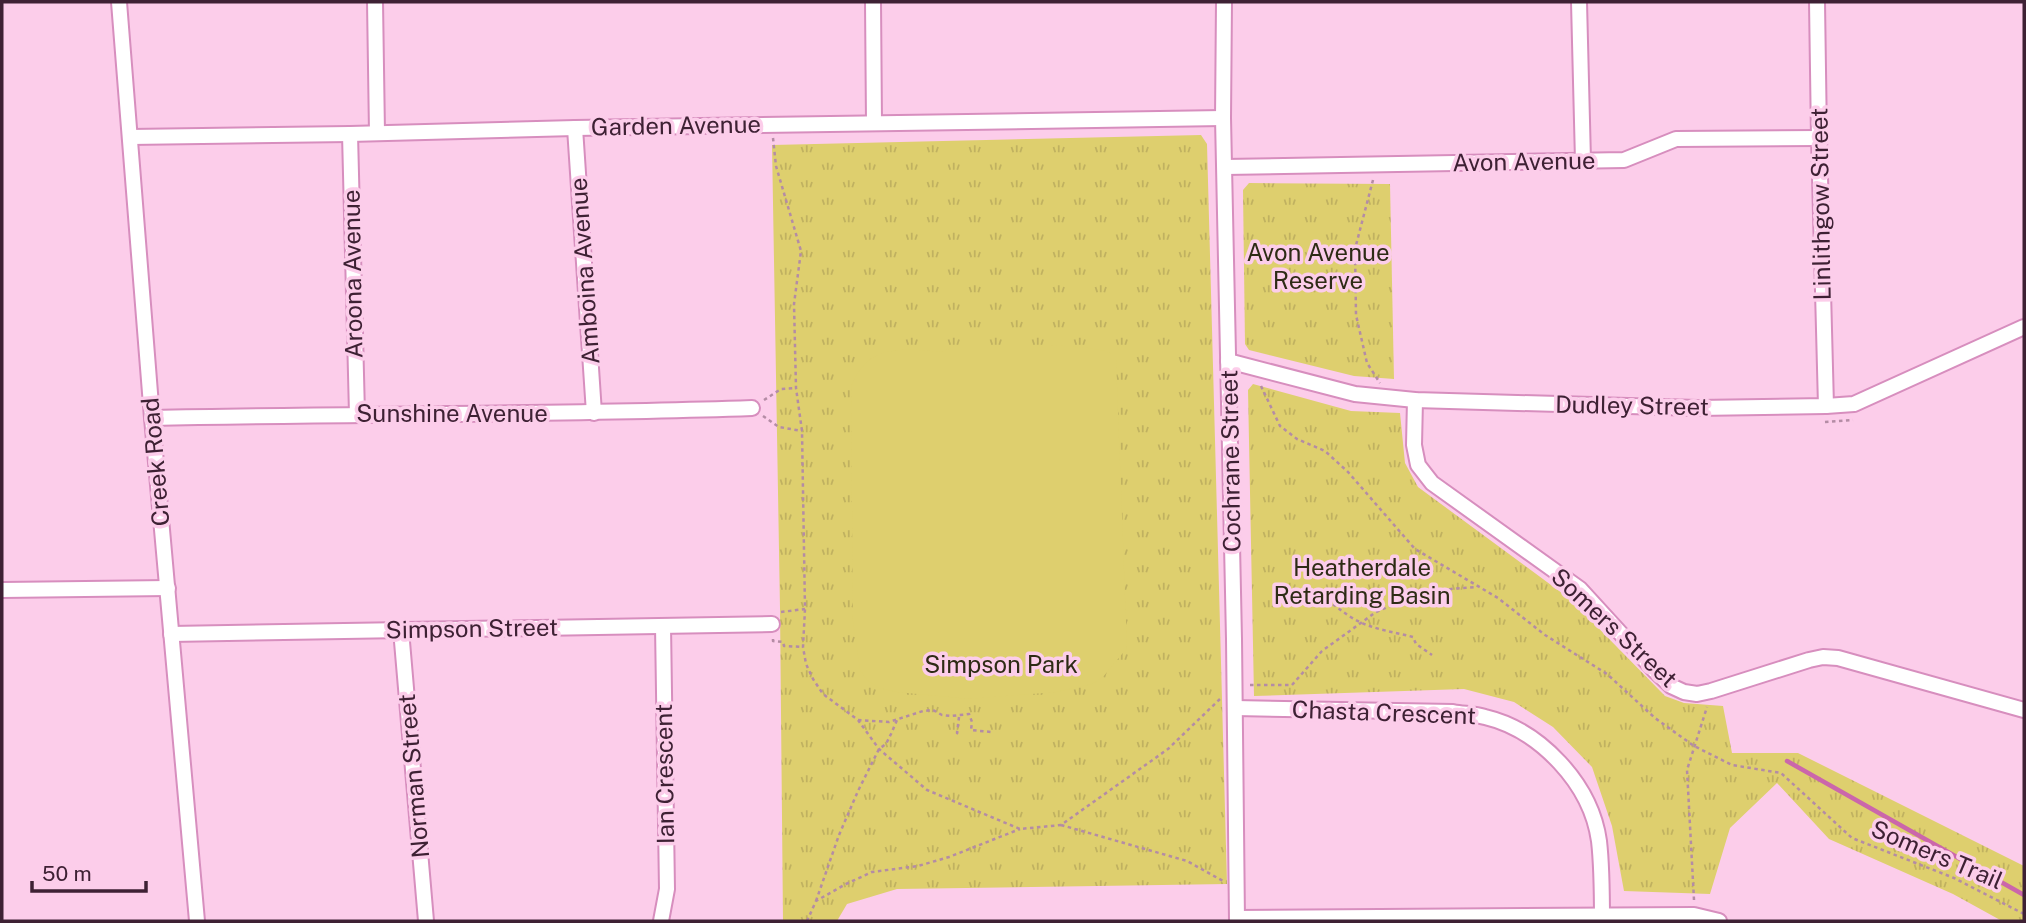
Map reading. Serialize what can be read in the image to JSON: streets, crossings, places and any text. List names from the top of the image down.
{
  "streets": {
    "street": [
      "Garden Avenue",
      "Avon Avenue",
      "Linlithgow Street",
      "Amboina Avenue",
      "Aroona Avenue",
      "Dudley Street",
      "Sunshine Avenue",
      "Cochrane Street",
      "Creek Road",
      "Somers Street",
      "Simpson Street",
      "Chasta Crescent",
      "Ian Crescent",
      "Norman Street"
    ],
    "path": ["Somers Trail"]
  },
  "crossings": [
    ["Garden Avenue", "Amboina Avenue"],
    ["Garden Avenue", "Aroona Avenue"],
    ["Garden Avenue", "Cochrane Street"],
    ["Garden Avenue", "Creek Road"],
    ["Avon Avenue", "Linlithgow Street"],
    ["Avon Avenue", "Cochrane Street"],
    ["Linlithgow Street", "Dudley Street"],
    ["Amboina Avenue", "Sunshine Avenue"],
    ["Aroona Avenue", "Sunshine Avenue"],
    ["Dudley Street", "Cochrane Street"],
    ["Dudley Street", "Somers Street"],
    ["Dudley Street", "Somers Trail"],
    ["Sunshine Avenue", "Creek Road"],
    ["Cochrane Street", "Chasta Crescent"],
    ["Creek Road", "Simpson Street"],
    ["Simpson Street", "Ian Crescent"],
    ["Simpson Street", "Norman Street"]
  ],
  "parks": ["Avon Avenue Reserve", "Heatherdale Retarding Basin", "Simpson Park"],
  "scale_bar": "50 m"
}
